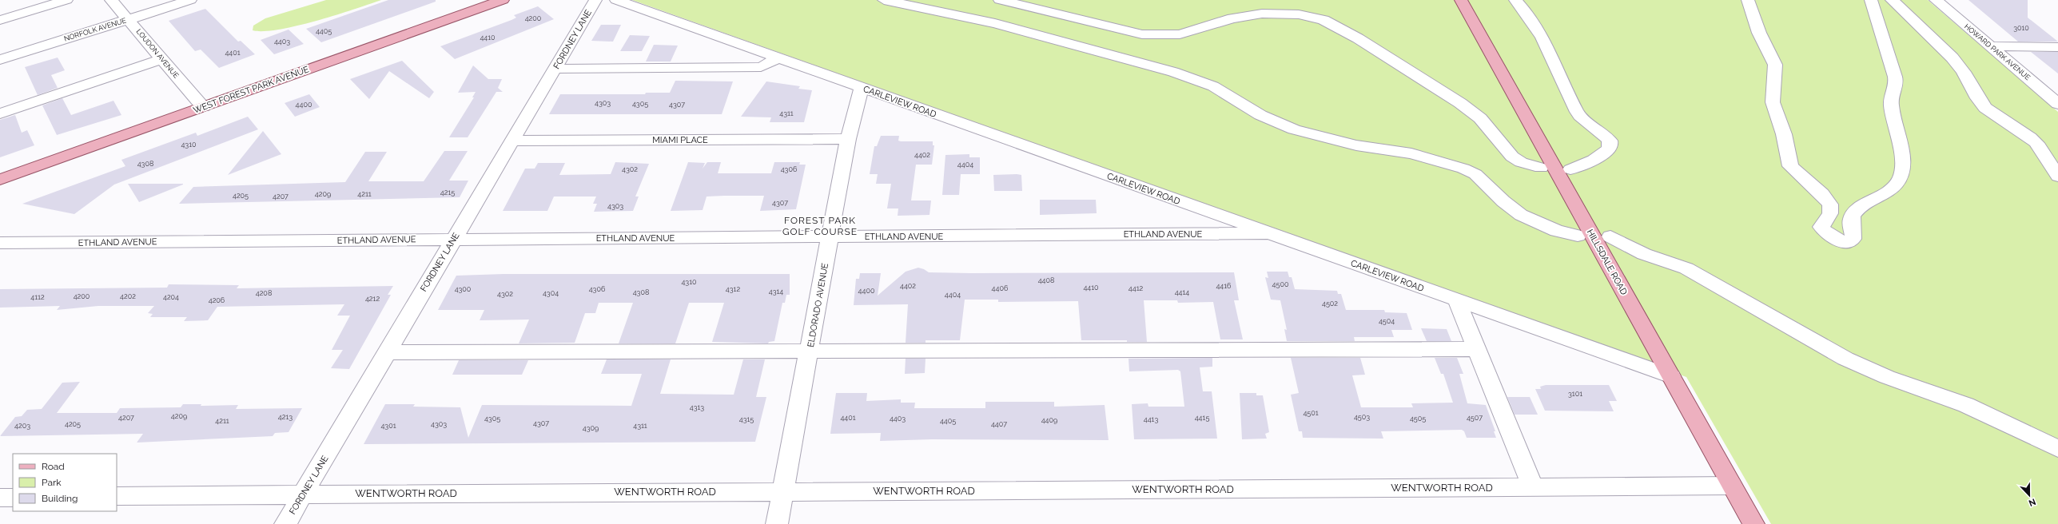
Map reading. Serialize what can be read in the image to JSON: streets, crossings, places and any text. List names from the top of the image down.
{
  "streets": {
    "main road": ["WEST FOREST PARK AVENUE", "HILLSDALE ROAD"],
    "street": [
      "NORFOLK AVENUE",
      "FORDNEY LANE",
      "HOWARD PARK AVENUE",
      "LOUDON AVENUE",
      "CARLEVIEW ROAD",
      "MIAMI PLACE",
      "ETHLAND AVENUE",
      "ELDORADO AVENUE",
      "WENTWORTH ROAD"
    ]
  },
  "crossings": [
    ["NORFOLK AVENUE", "LOUDON AVENUE"],
    ["FORDNEY LANE", "MIAMI PLACE"],
    ["FORDNEY LANE", "ETHLAND AVENUE"],
    ["FORDNEY LANE", "WENTWORTH ROAD"],
    ["LOUDON AVENUE", "WEST FOREST PARK AVENUE"],
    ["CARLEVIEW ROAD", "ETHLAND AVENUE"],
    ["CARLEVIEW ROAD", "HILLSDALE ROAD"],
    ["CARLEVIEW ROAD", "ELDORADO AVENUE"],
    ["MIAMI PLACE", "ELDORADO AVENUE"],
    ["ETHLAND AVENUE", "ELDORADO AVENUE"],
    ["HILLSDALE ROAD", "WENTWORTH ROAD"],
    ["ELDORADO AVENUE", "WENTWORTH ROAD"]
  ],
  "districts": ["FOREST PARK GOLF COURSE"],
  "house_numbers": [
    "4200",
    "3010",
    "4405",
    "4410",
    "4403",
    "4401",
    "4303",
    "4305",
    "4400",
    "4307",
    "4311",
    "4310",
    "4402",
    "4308",
    "4404",
    "4302",
    "4306",
    "4215",
    "4209",
    "4211",
    "4205",
    "4207",
    "4307",
    "4303",
    "4408",
    "4310",
    "4500",
    "4402",
    "4416",
    "4410",
    "4406",
    "4412",
    "4300",
    "4306",
    "4312",
    "4400",
    "4314",
    "4308",
    "4414",
    "4208",
    "4304",
    "4302",
    "4404",
    "4200",
    "4202",
    "4112",
    "4204",
    "4212",
    "4206",
    "4502",
    "4504",
    "3101",
    "4313",
    "4501",
    "4209",
    "4213",
    "4503",
    "4207",
    "4401",
    "4415",
    "4507",
    "4305",
    "4403",
    "4505",
    "4315",
    "4413",
    "4409",
    "4211",
    "4405",
    "4307",
    "4205",
    "4303",
    "4407",
    "4203",
    "4301",
    "4311",
    "4309"
  ],
  "legend": ["Road", "Park", "Building"],
  "north": "bottom"
}
